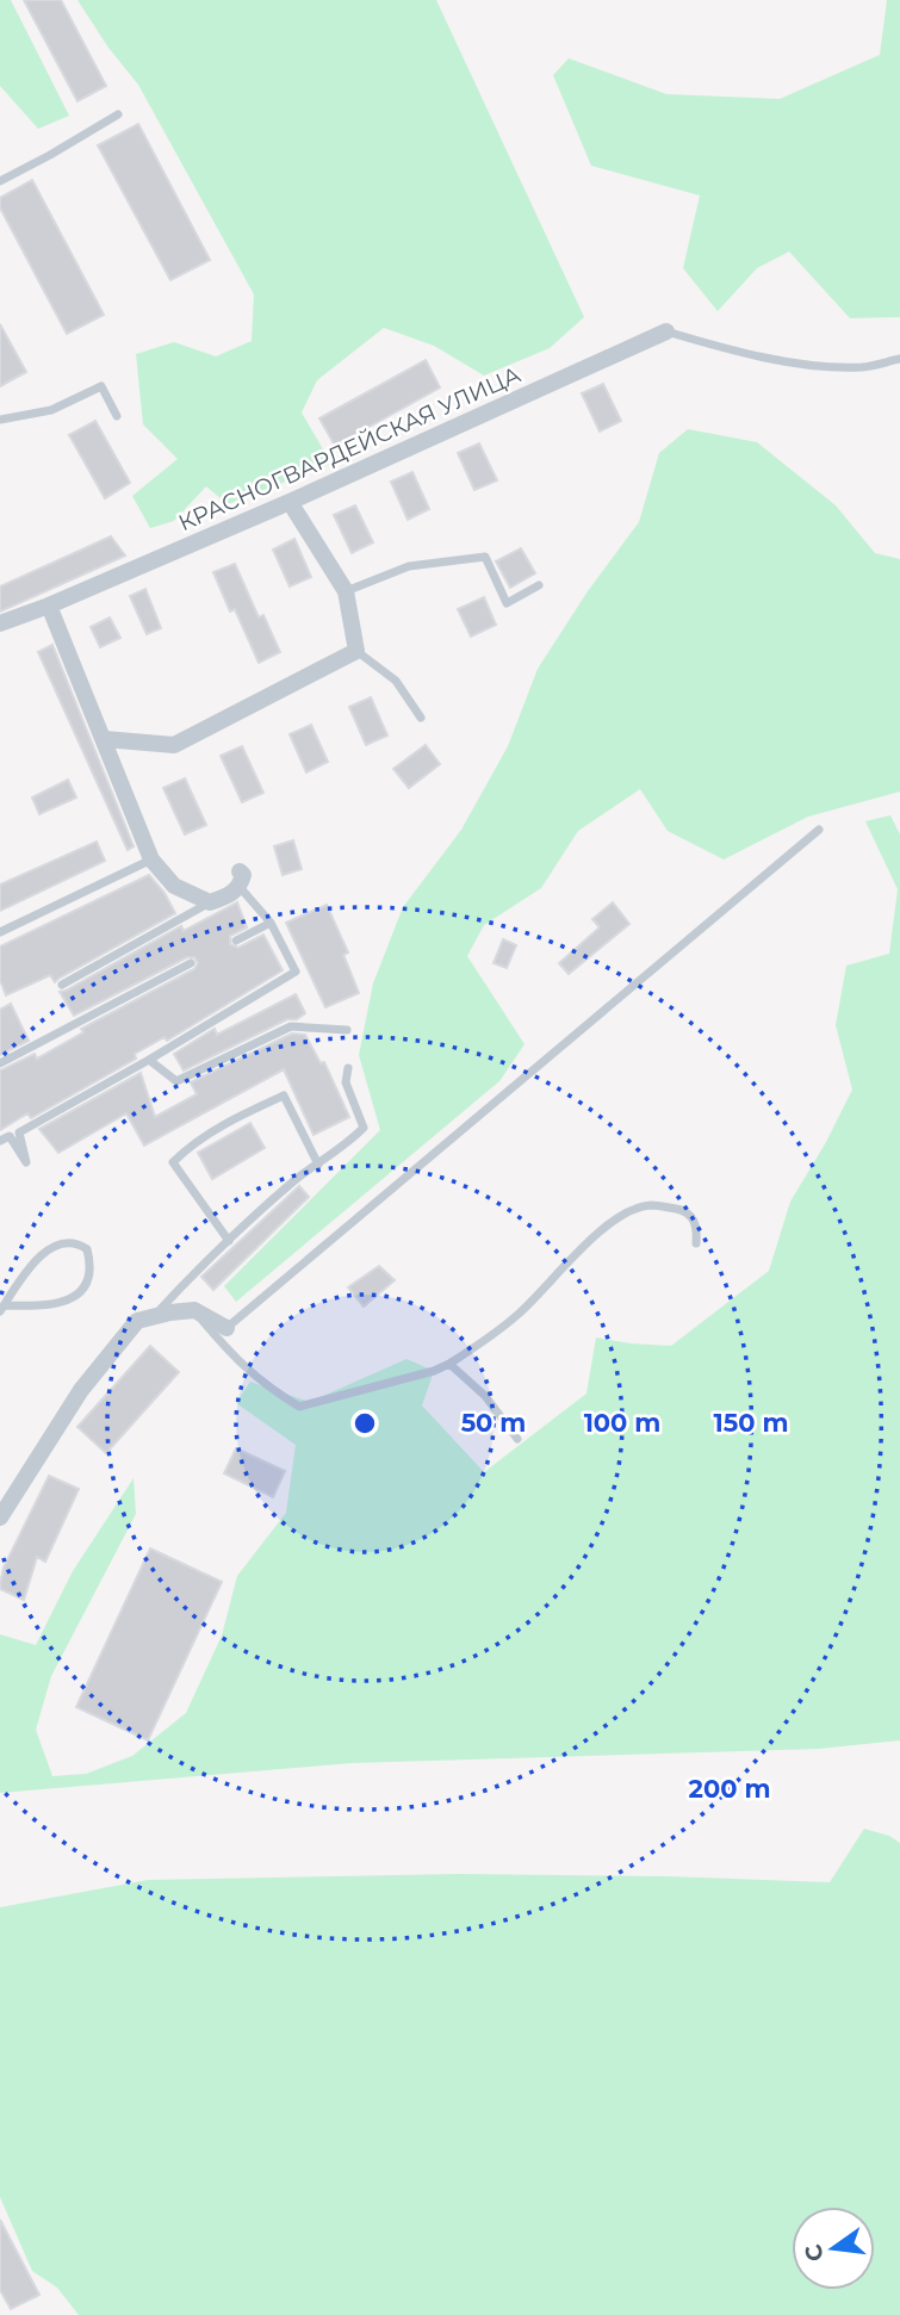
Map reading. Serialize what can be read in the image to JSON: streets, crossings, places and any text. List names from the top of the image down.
{
  "streets": {
    "street": ["КРАСНОГВАРДЕЙСКАЯ УЛИЦА"]
  },
  "north": "left",
  "rings": [
    "50 m",
    "100 m",
    "150 m",
    "200 m"
  ]
}
